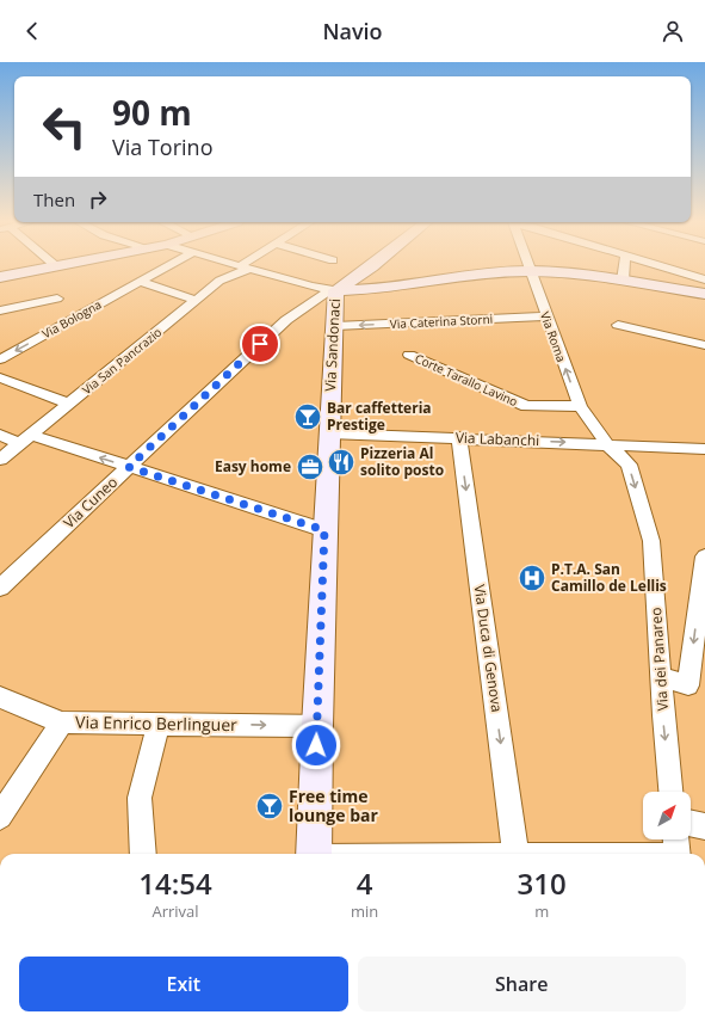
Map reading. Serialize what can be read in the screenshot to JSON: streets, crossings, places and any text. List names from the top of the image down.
{
  "streets": {
    "main road": ["Via Sandonaci"],
    "street": [
      "Via Bologna",
      "Via Caterina Storni",
      "Via Roma",
      "Via San Pancrazio",
      "Corte Tarallo Lavino",
      "Via Labanchi",
      "Via Cuneo",
      "Via Duca di Genova",
      "Via dei Panareo",
      "Via Enrico Berlinguer"
    ]
  },
  "crossings": [
    ["Via Caterina Storni", "Via Roma"],
    ["Via Caterina Storni", "Via Sandonaci"],
    ["Via Roma", "Corte Tarallo Lavino"],
    ["Via Roma", "Via Labanchi"],
    ["Via Roma", "Via dei Panareo"],
    ["Via Sandonaci", "Via Labanchi"],
    ["Via Sandonaci", "Via Cuneo"],
    ["Via Sandonaci", "Via Enrico Berlinguer"],
    ["Via Labanchi", "Via Duca di Genova"],
    ["Via Labanchi", "Via dei Panareo"]
  ],
  "one_way": [
    "Via Caterina Storni",
    "Via Roma",
    "Via Labanchi",
    "Via Duca di Genova",
    "Via dei Panareo",
    "Via Enrico Berlinguer"
  ],
  "places": {
    "bar": ["Bar caffetteria Prestige", "Free time lounge bar"],
    "restaurant": ["Pizzeria Al solito posto"],
    "office": ["Easy home"],
    "hospital": ["P.T.A. San Camillo de Lellis"]
  },
  "north": "top right",
  "page": {
    "header": "Navio",
    "turn": ["90 m", "Via Torino"],
    "then": "Then",
    "eta": [
      "14:54",
      "Arrival",
      "4",
      "min",
      "310",
      "m"
    ],
    "buttons": ["Exit", "Share"]
  }
}
